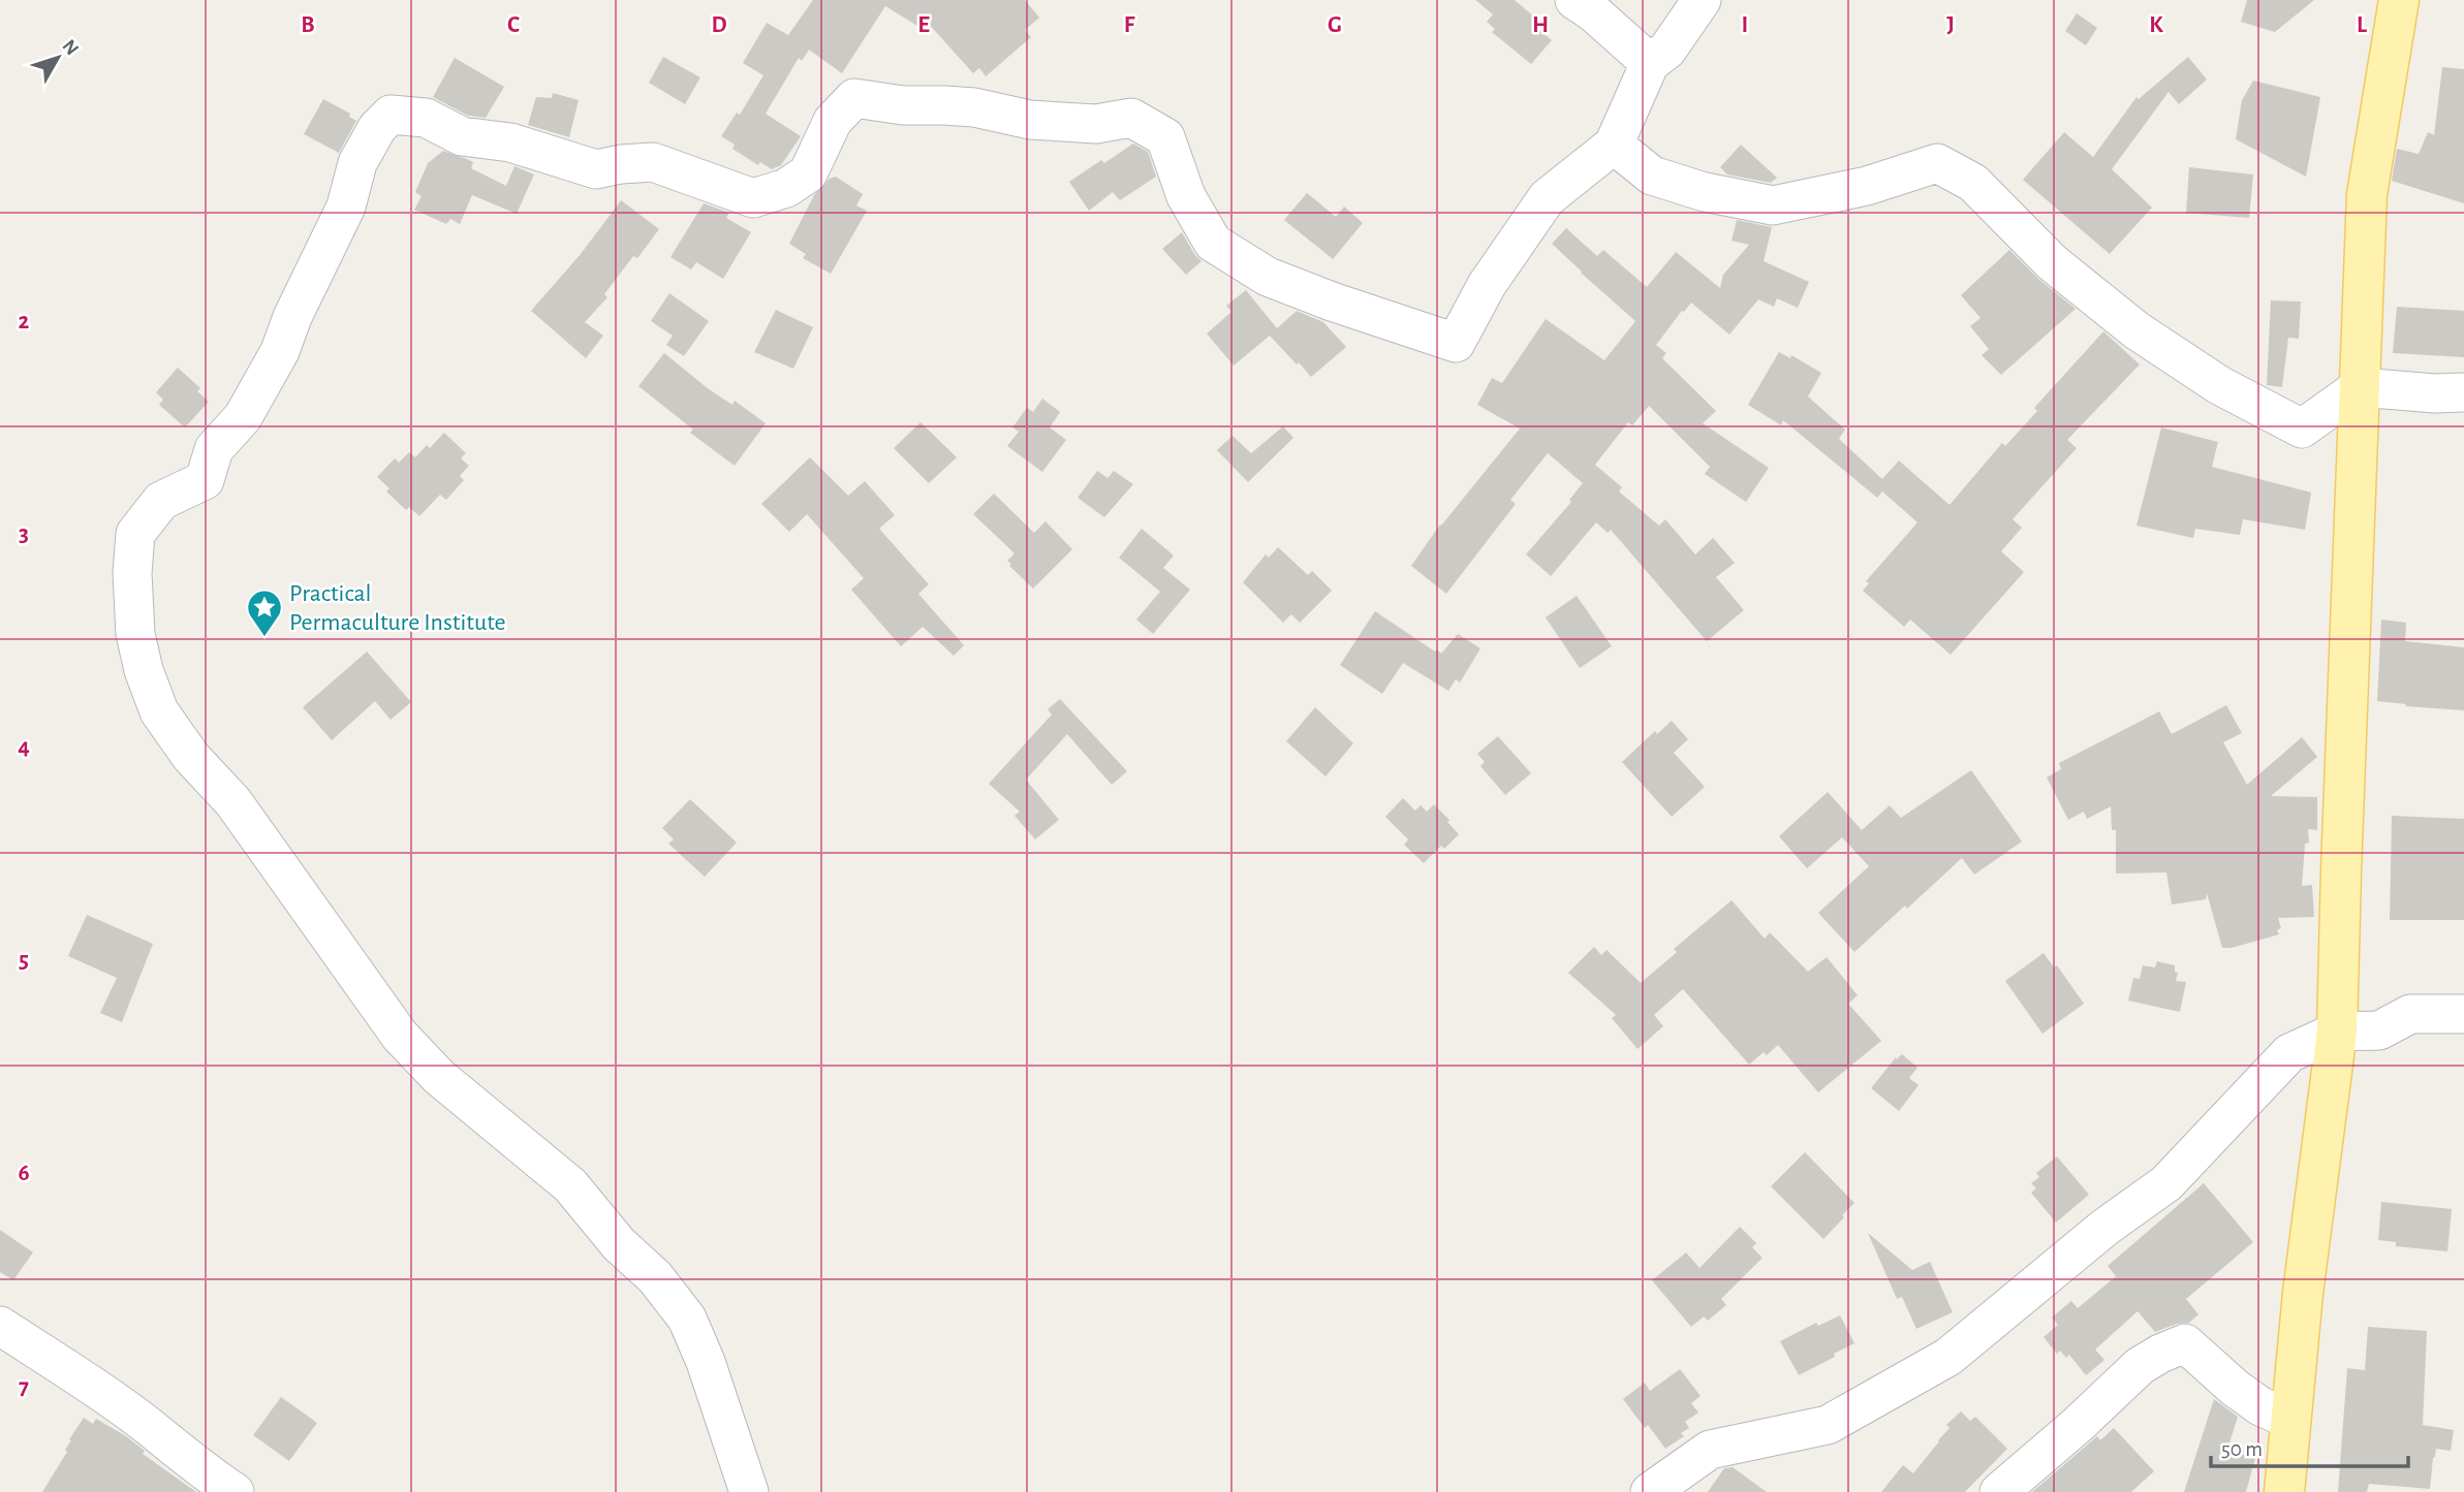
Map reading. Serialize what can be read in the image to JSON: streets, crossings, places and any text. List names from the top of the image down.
{
  "places": {
    "place": ["Practical Permaculture Institute"]
  },
  "scale_bar": "50 m",
  "north": "top right",
  "grid": {
    "columns": [
      "B",
      "C",
      "D",
      "E",
      "F",
      "G",
      "H",
      "I",
      "J",
      "K",
      "L"
    ],
    "rows": [
      "2",
      "3",
      "4",
      "5",
      "6",
      "7"
    ]
  }
}
